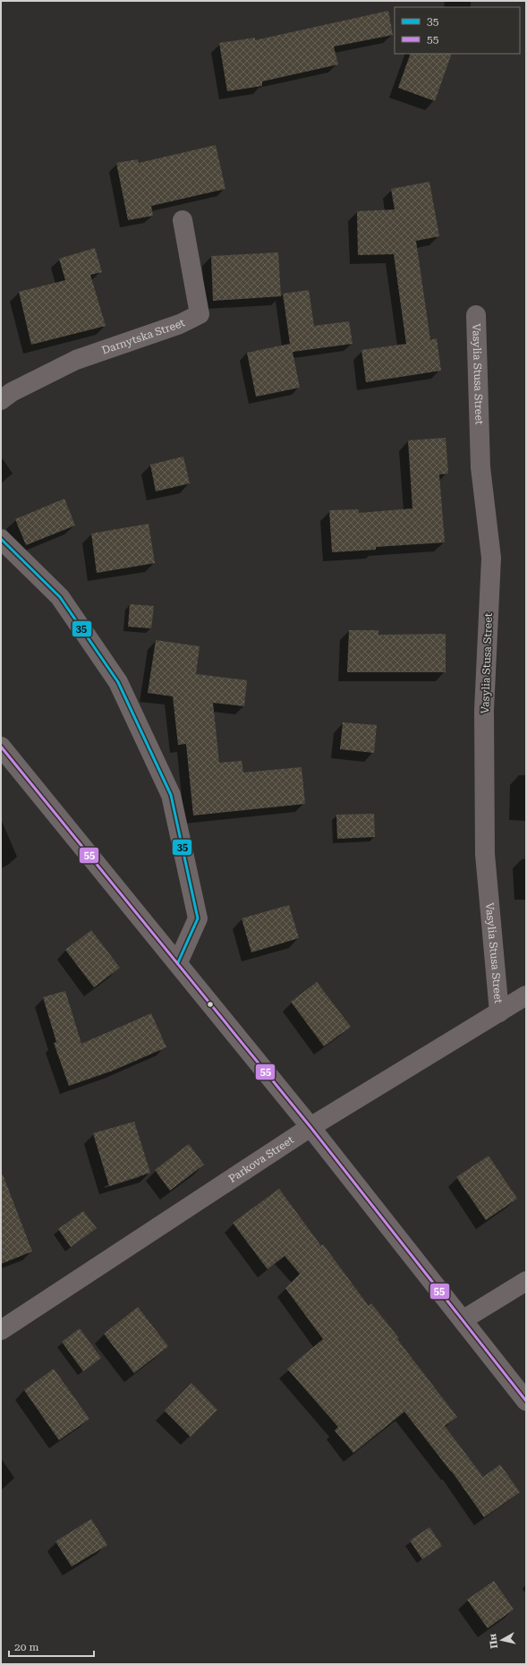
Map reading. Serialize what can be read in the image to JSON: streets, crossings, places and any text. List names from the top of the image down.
{
  "streets": {
    "street": ["Darnytska Street", "Vasylia Stusa Street", "Parkova Street"]
  },
  "crossings": [
    ["Vasylia Stusa Street", "Parkova Street"]
  ],
  "lines": ["transit line 35", "transit line 55"],
  "legend": ["35", "55"],
  "scale_bar": "20 m",
  "north": "left"
}
